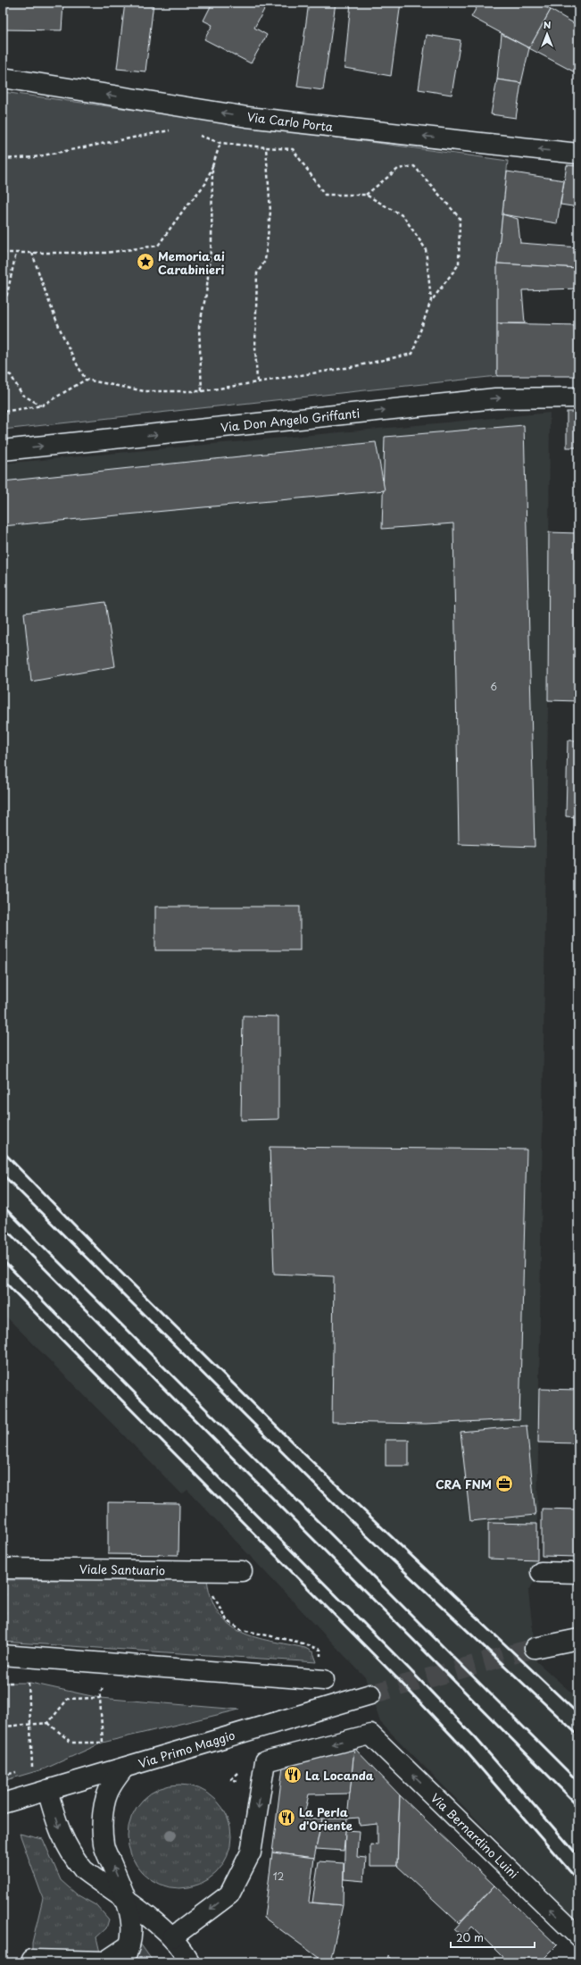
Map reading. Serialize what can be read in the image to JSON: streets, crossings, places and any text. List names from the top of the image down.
{
  "streets": {
    "street": [
      "Via Carlo Porta",
      "Via Don Angelo Griffanti",
      "Viale Santuario",
      "Via Primo Maggio",
      "Via Bernardino Luini"
    ]
  },
  "one_way": ["Via Carlo Porta", "Via Don Angelo Griffanti"],
  "places": {
    "place": ["Memoria ai Carabinieri"],
    "office": ["CRA FNM"],
    "restaurant": ["La Locanda", "La Perla d'Oriente"]
  },
  "house_numbers": ["6", "12"],
  "scale_bar": "20 m",
  "north": "top"
}
